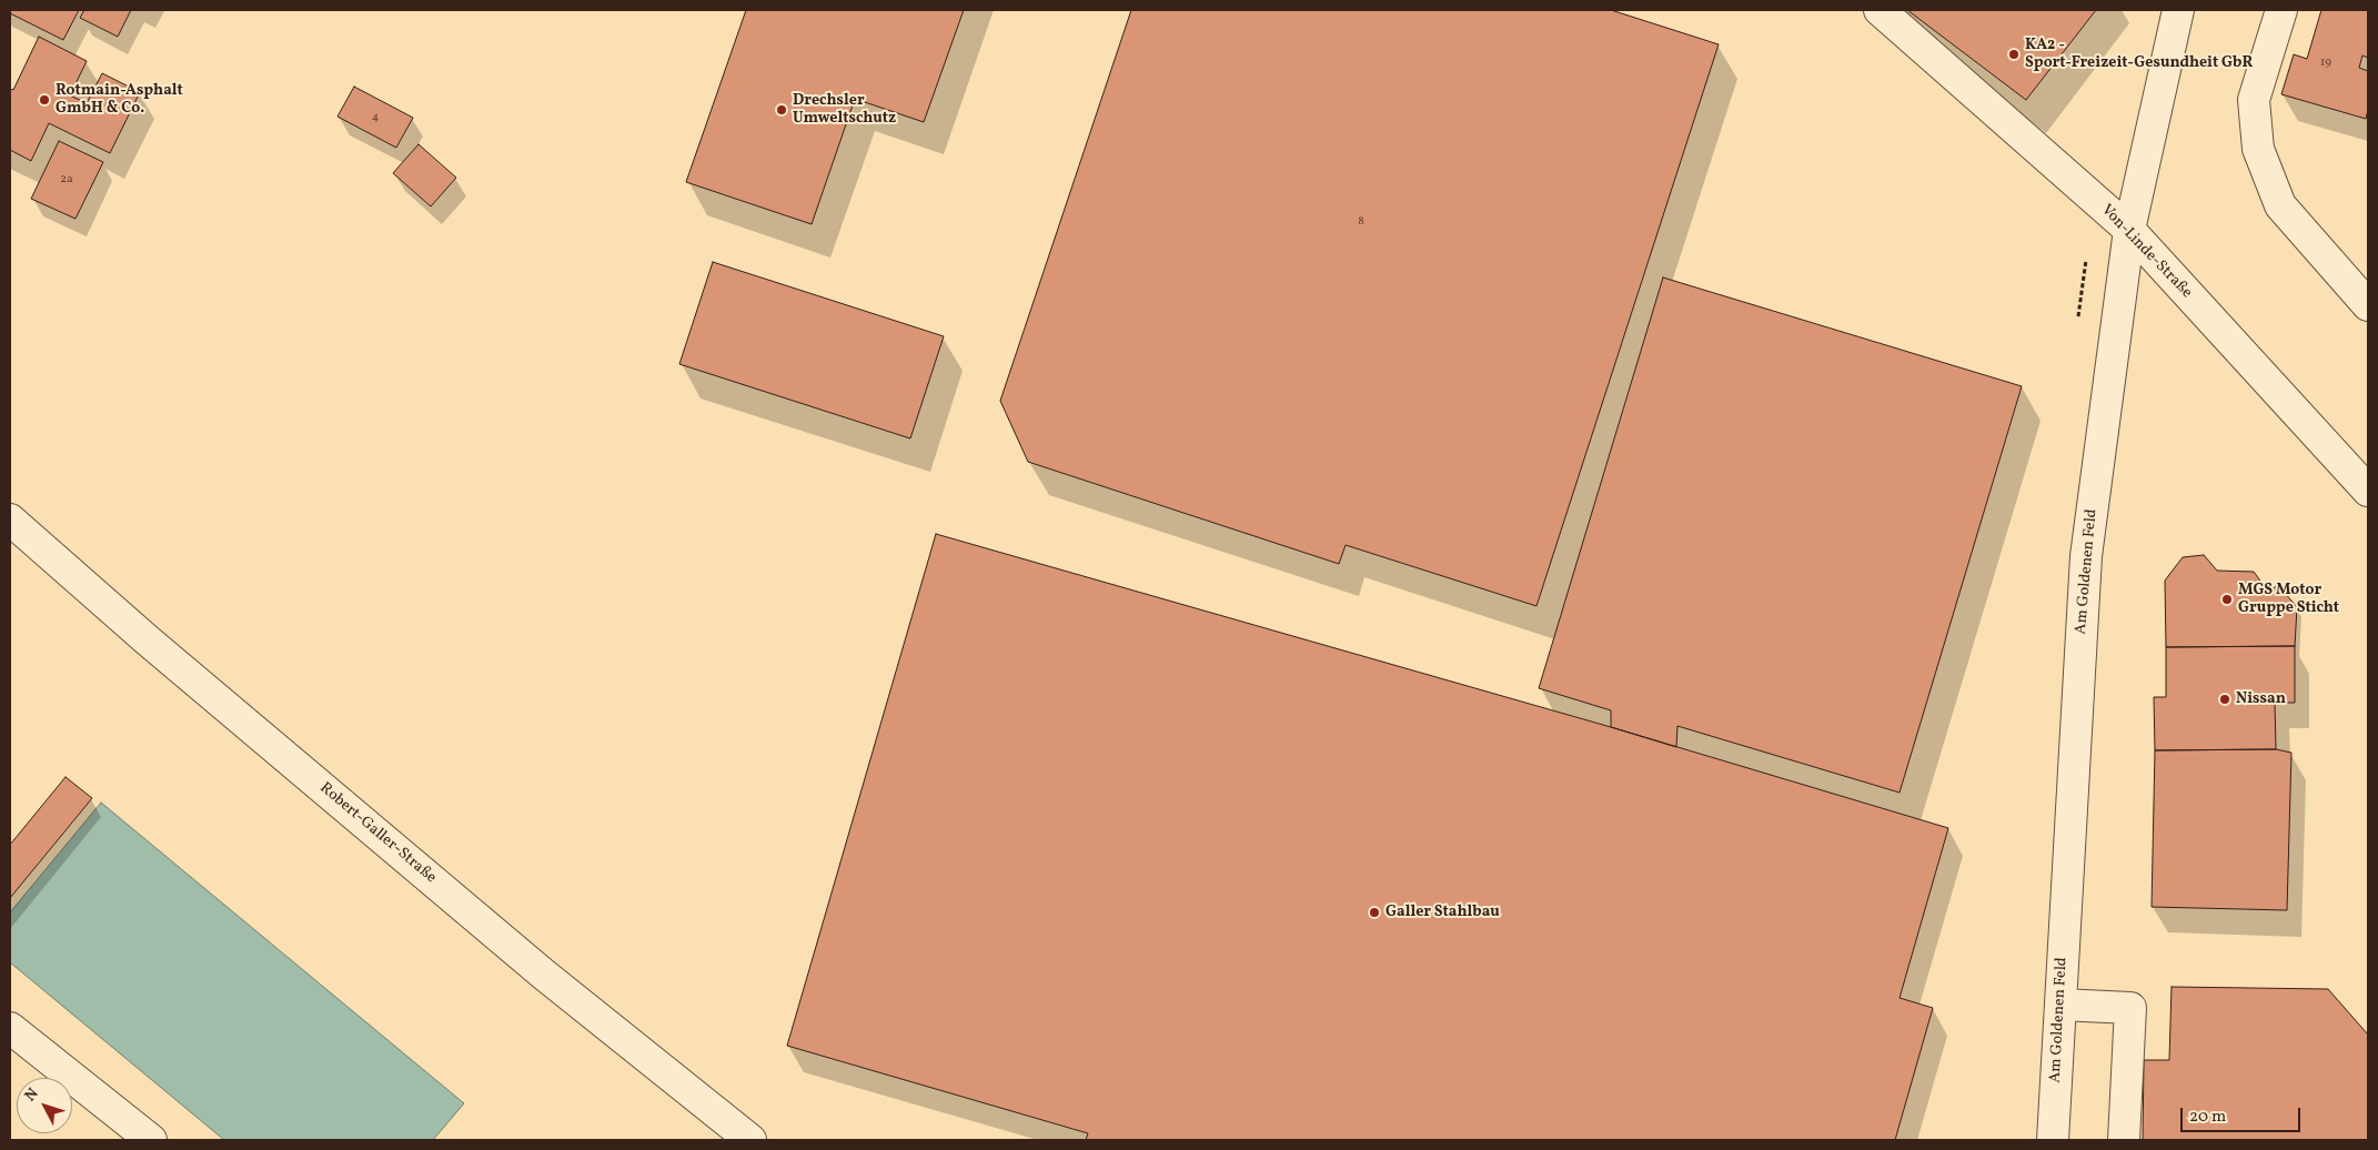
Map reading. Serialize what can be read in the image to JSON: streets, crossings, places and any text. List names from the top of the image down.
{
  "streets": {
    "street": ["Von-Linde-Straße", "Am Goldenen Feld", "Robert-Galler-Straße"]
  },
  "crossings": [
    ["Von-Linde-Straße", "Am Goldenen Feld"]
  ],
  "places": [
    "KA2 - Sport-Freizeit-Gesundheit GbR",
    "Rotmain-Asphalt GmbH & Co.",
    "Drechsler Umweltschutz",
    "MGS Motor Gruppe Sticht",
    "Nissan",
    "Galler Stahlbau"
  ],
  "house_numbers": [
    "19",
    "4",
    "2a",
    "8"
  ],
  "scale_bar": "20 m",
  "north": "top left"
}
